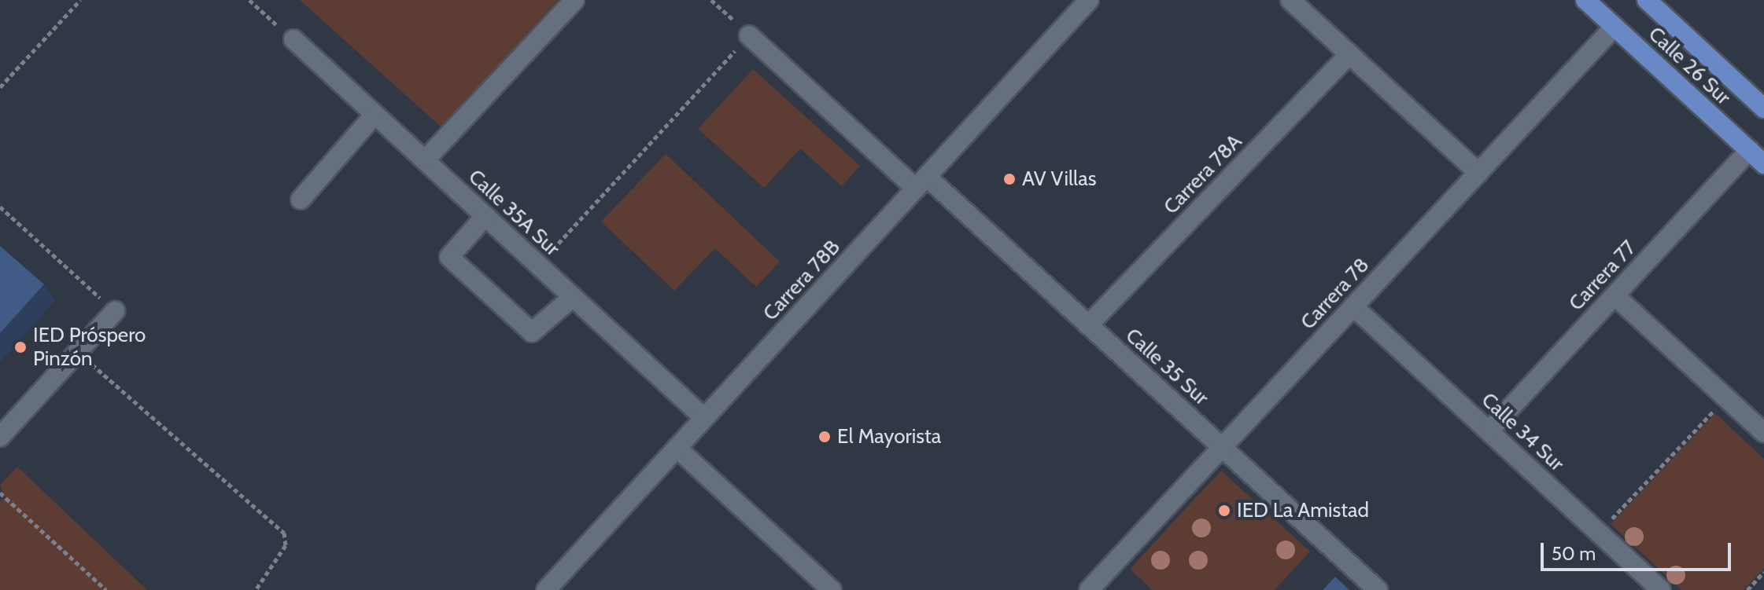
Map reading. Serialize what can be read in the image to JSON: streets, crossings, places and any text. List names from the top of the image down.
{
  "streets": {
    "main road": ["Calle 26 Sur"],
    "street": [
      "Carrera 78A",
      "Calle 35A Sur",
      "Carrera 77",
      "Carrera 78B",
      "Carrera 78",
      "Calle 35 Sur",
      "Calle 34 Sur"
    ]
  },
  "crossings": [
    ["Calle 26 Sur", "Carrera 77"],
    ["Calle 26 Sur", "Carrera 78"],
    ["Carrera 78A", "Calle 35 Sur"],
    ["Calle 35A Sur", "Carrera 78B"],
    ["Carrera 77", "Calle 34 Sur"],
    ["Carrera 78B", "Calle 35 Sur"],
    ["Carrera 78", "Calle 35 Sur"],
    ["Carrera 78", "Calle 34 Sur"]
  ],
  "places": [
    "AV Villas",
    "IED Próspero Pinzón",
    "El Mayorista",
    "IED La Amistad"
  ],
  "scale_bar": "50 m"
}
